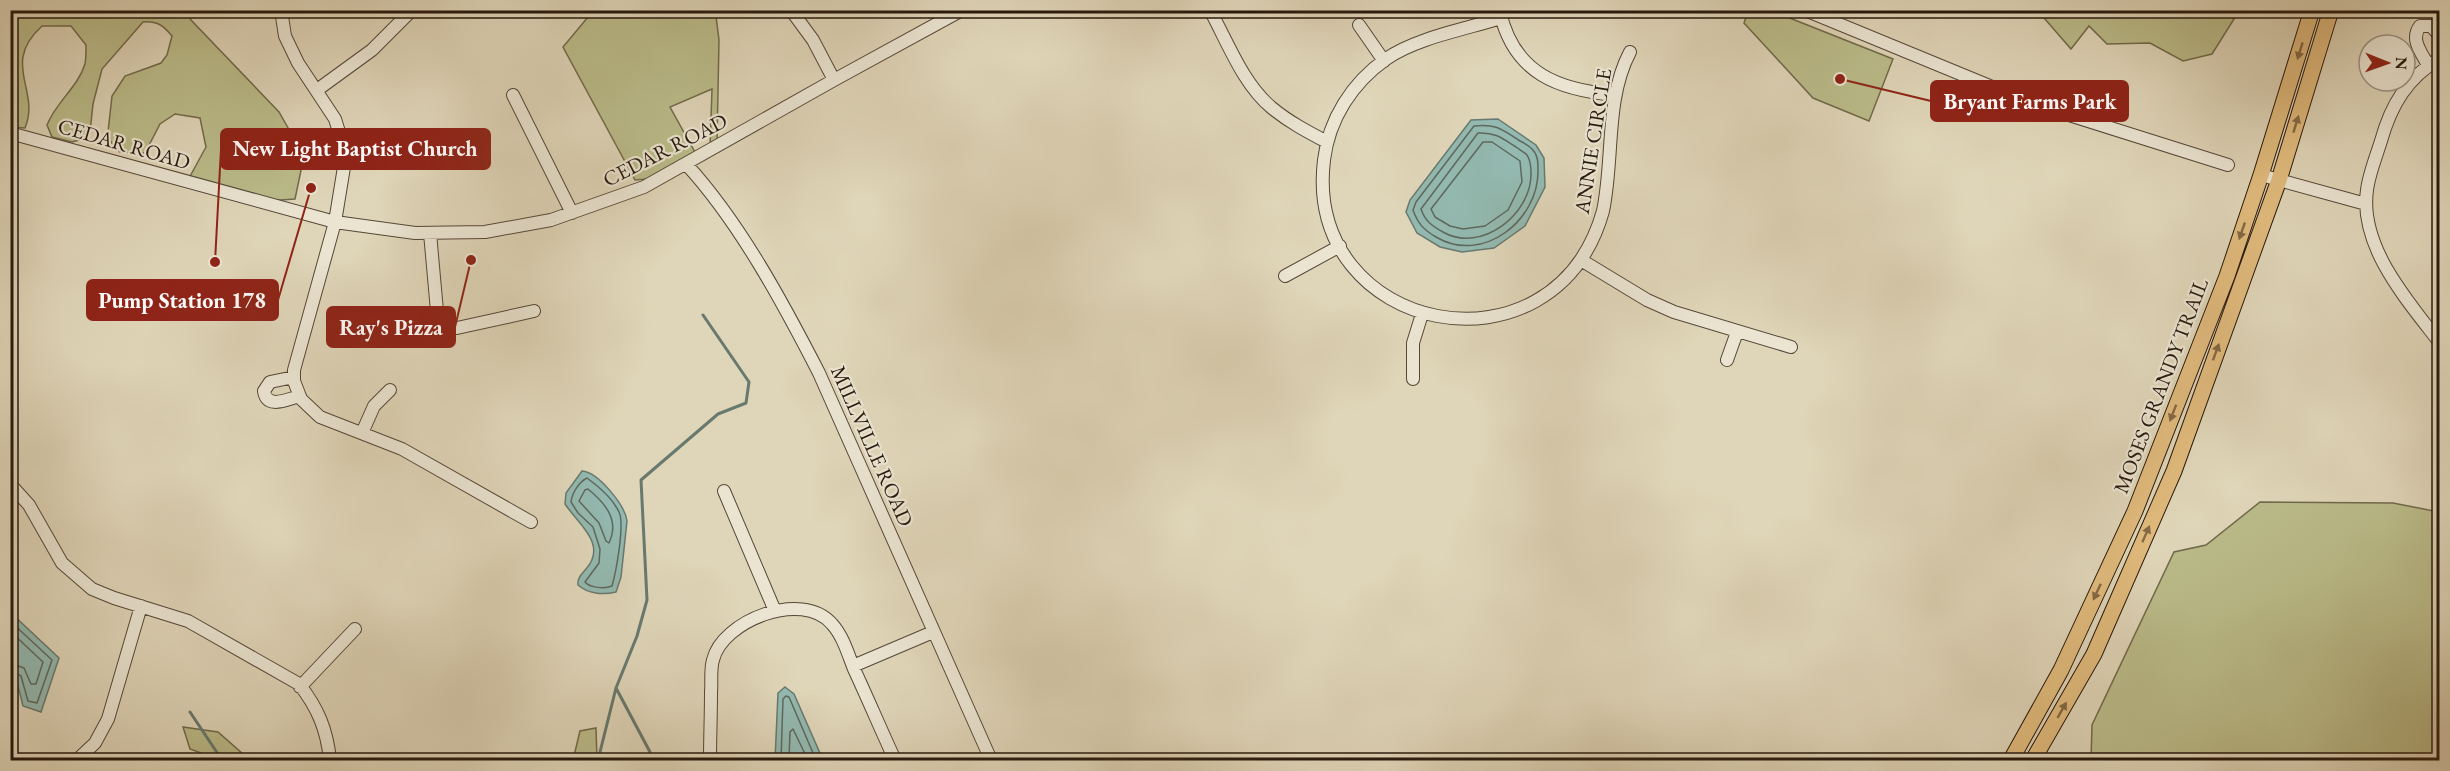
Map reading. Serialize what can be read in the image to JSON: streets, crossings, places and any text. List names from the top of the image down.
{
  "streets": {
    "main road": ["MOSES GRANDY TRAIL"],
    "street": ["ANNIE CIRCLE", "CEDAR ROAD", "MILLVILLE ROAD"]
  },
  "crossings": [
    ["CEDAR ROAD", "MILLVILLE ROAD"]
  ],
  "places": [
    "Bryant Farms Park",
    "Pump Station 178",
    "Ray's Pizza",
    "New Light Baptist Church"
  ],
  "north": "right"
}
